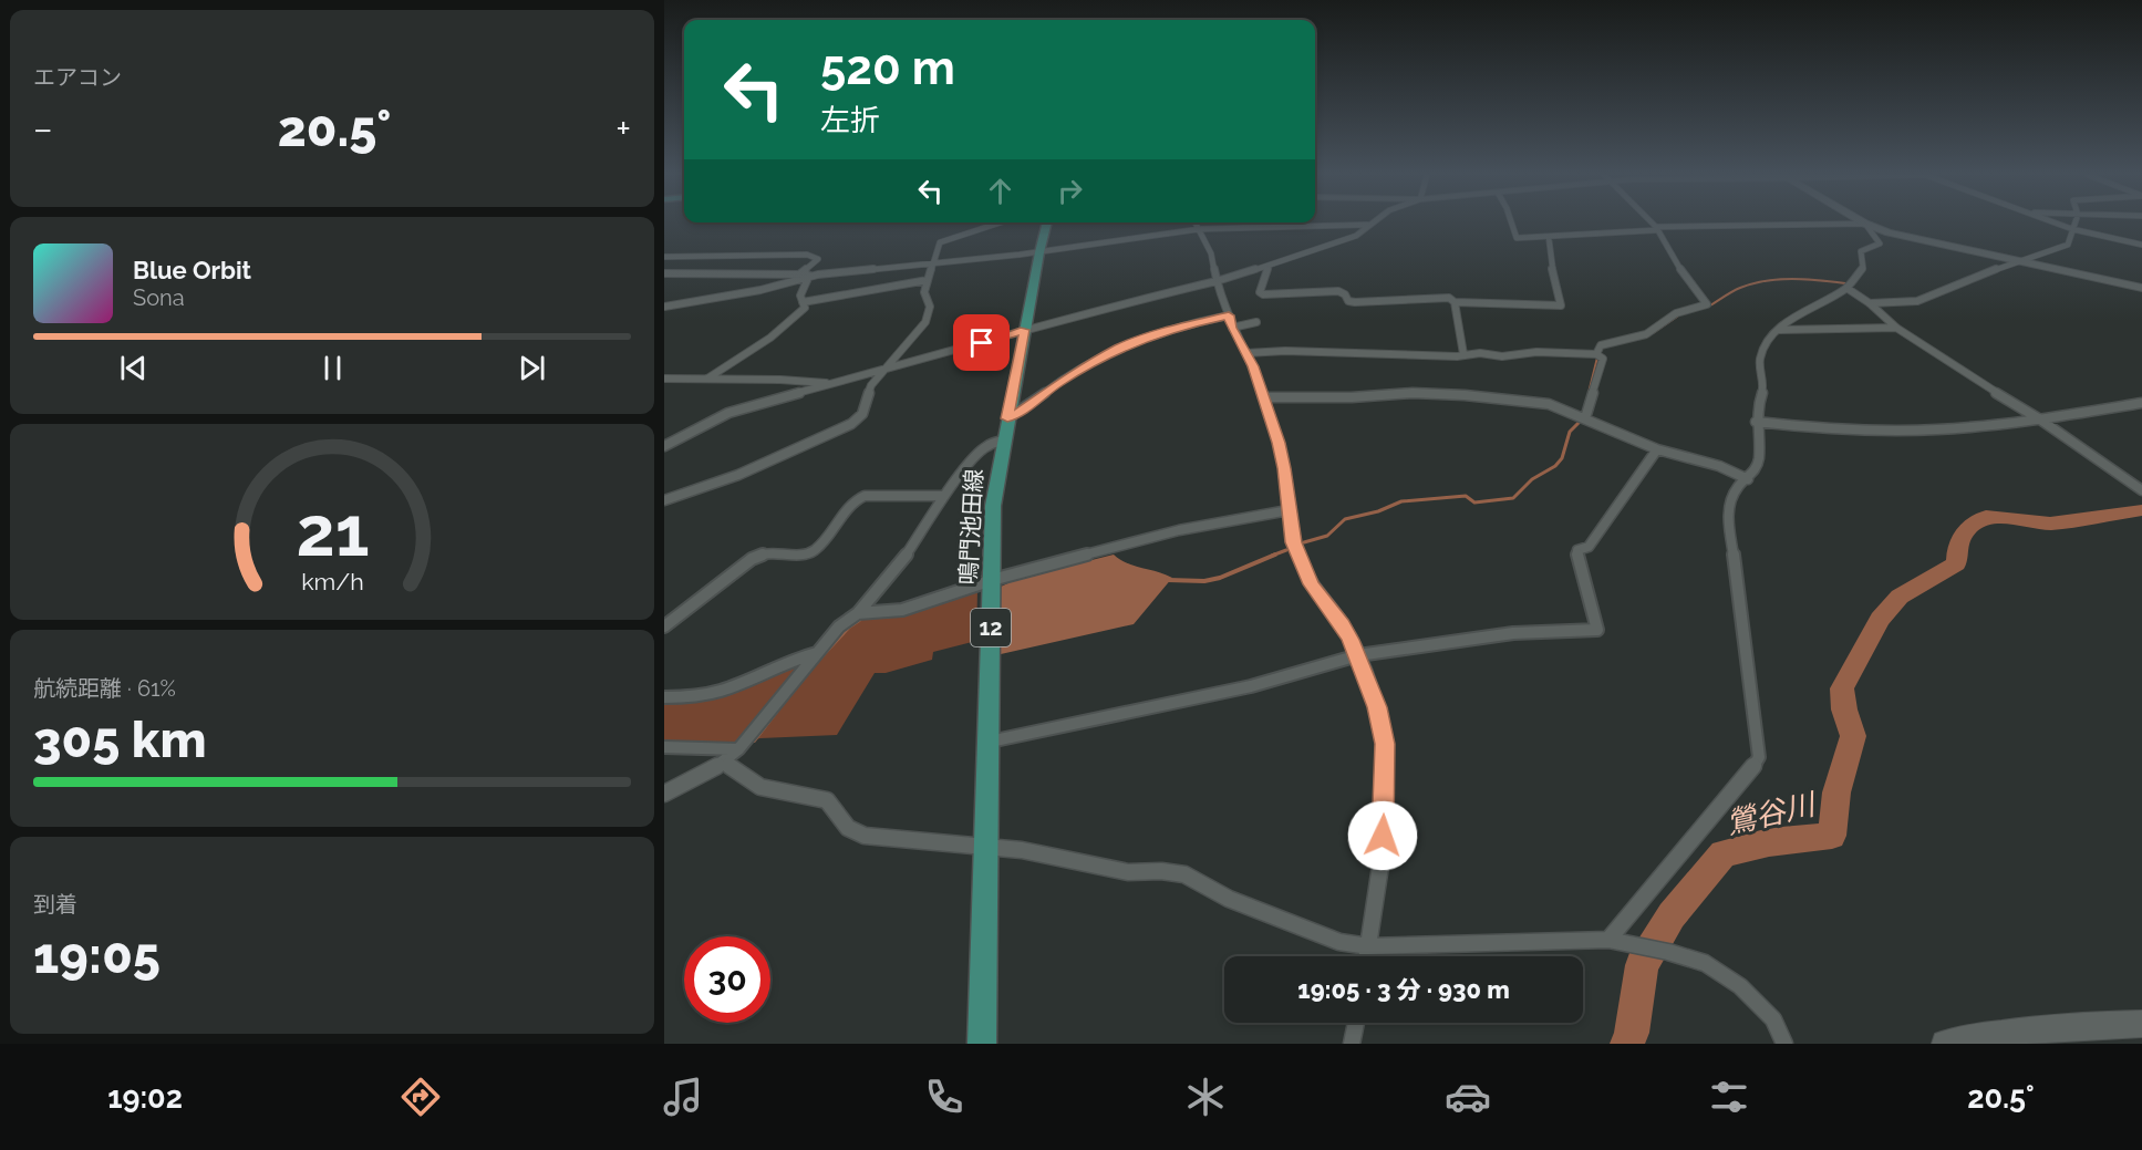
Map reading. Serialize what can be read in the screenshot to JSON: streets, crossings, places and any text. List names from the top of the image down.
{
  "streets": {
    "main road": ["鳴門池田線", "12"]
  },
  "water": ["鶯谷川"],
  "page": {
    "tile": [
      "エアコン",
      ["航続距離 · 61%", "305 km"],
      ["到着", "19:05"]
    ],
    "turn": ["520 m", "左折"],
    "heat": ["−", "20.5°", "+"],
    "song": ["Blue Orbit", "Sona"],
    "limit": "30",
    "trip": "19:05 · 3 分 · 930 m",
    "tabs": ["19:02", "20.5°"],
    "gauge": ["21", "km/h"]
  }
}
